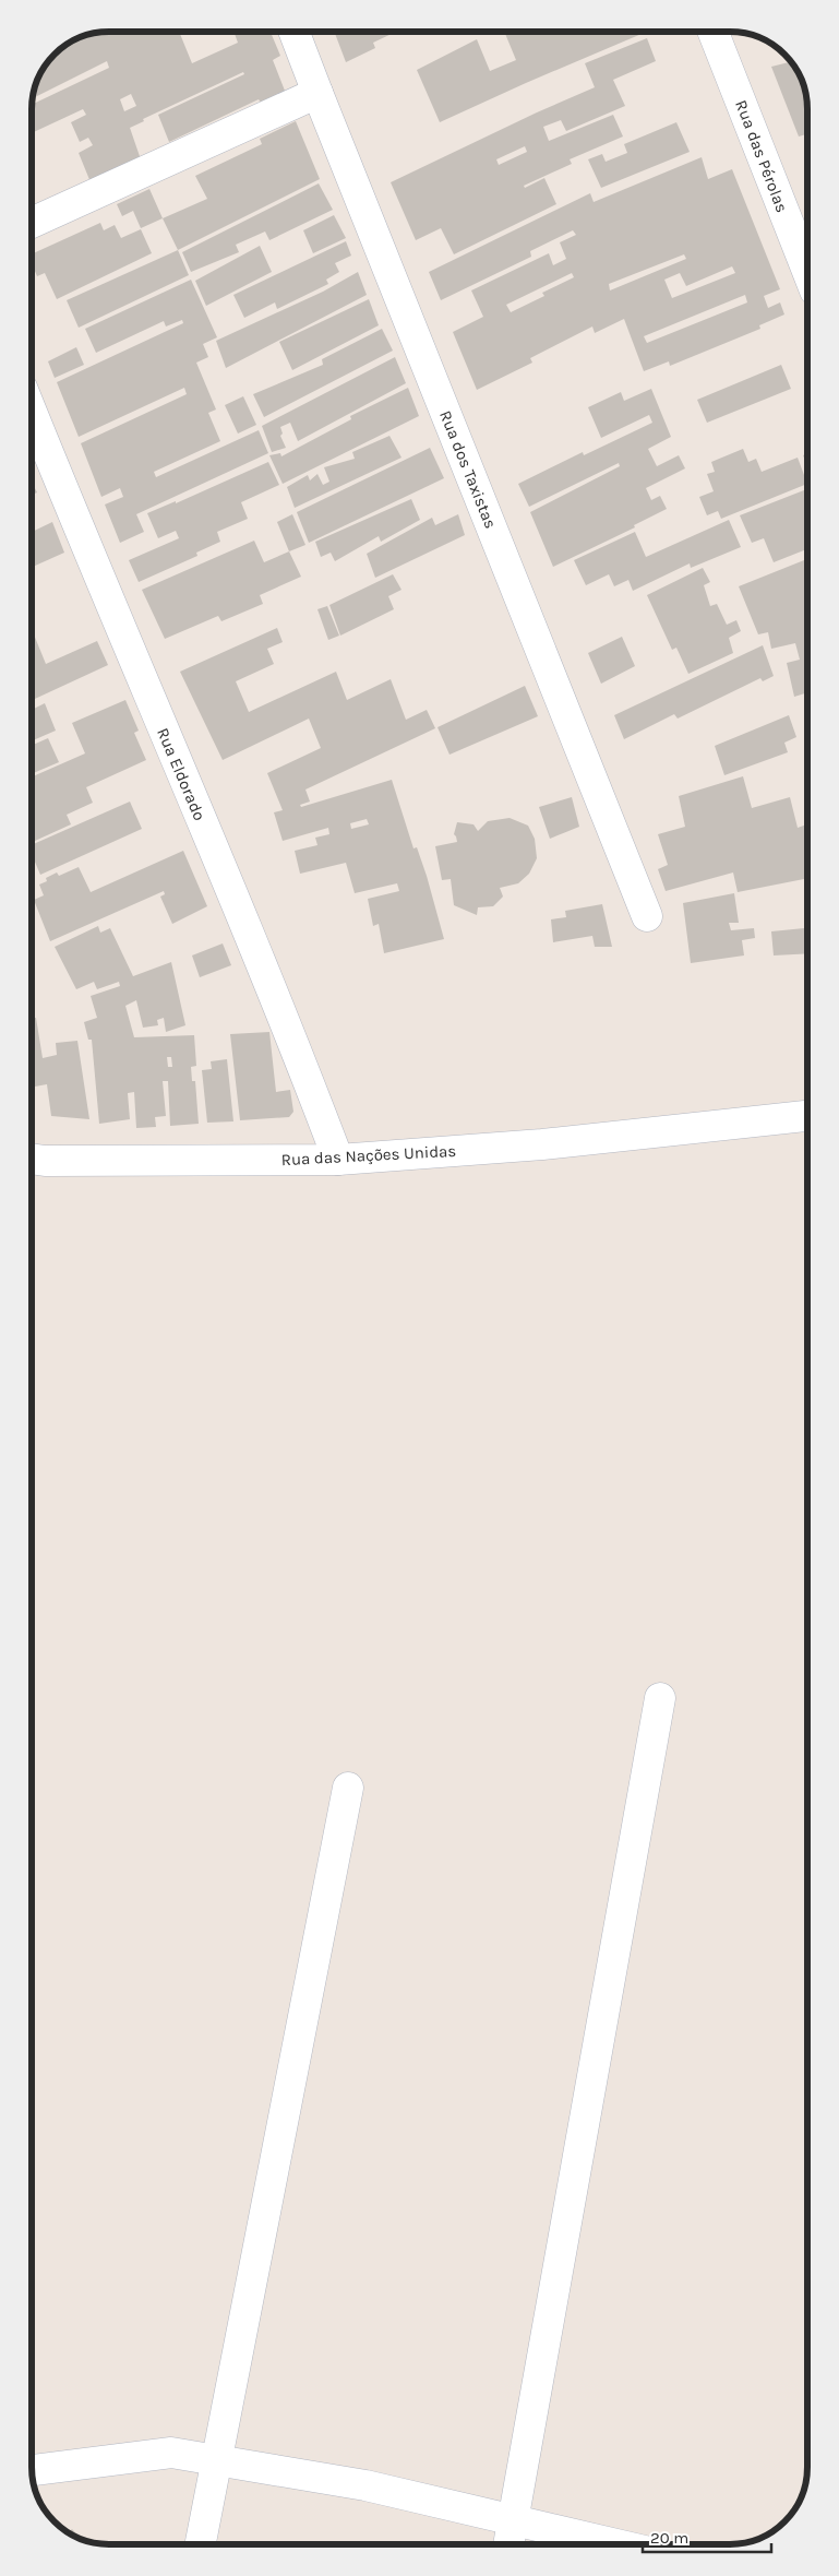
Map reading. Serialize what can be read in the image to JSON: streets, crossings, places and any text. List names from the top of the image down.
{
  "streets": {
    "street": [
      "Rua das Pérolas",
      "Rua dos Taxistas",
      "Rua Eldorado",
      "Rua das Nações Unidas"
    ]
  },
  "crossings": [
    ["Rua Eldorado", "Rua das Nações Unidas"]
  ],
  "scale_bar": "20 m"
}
